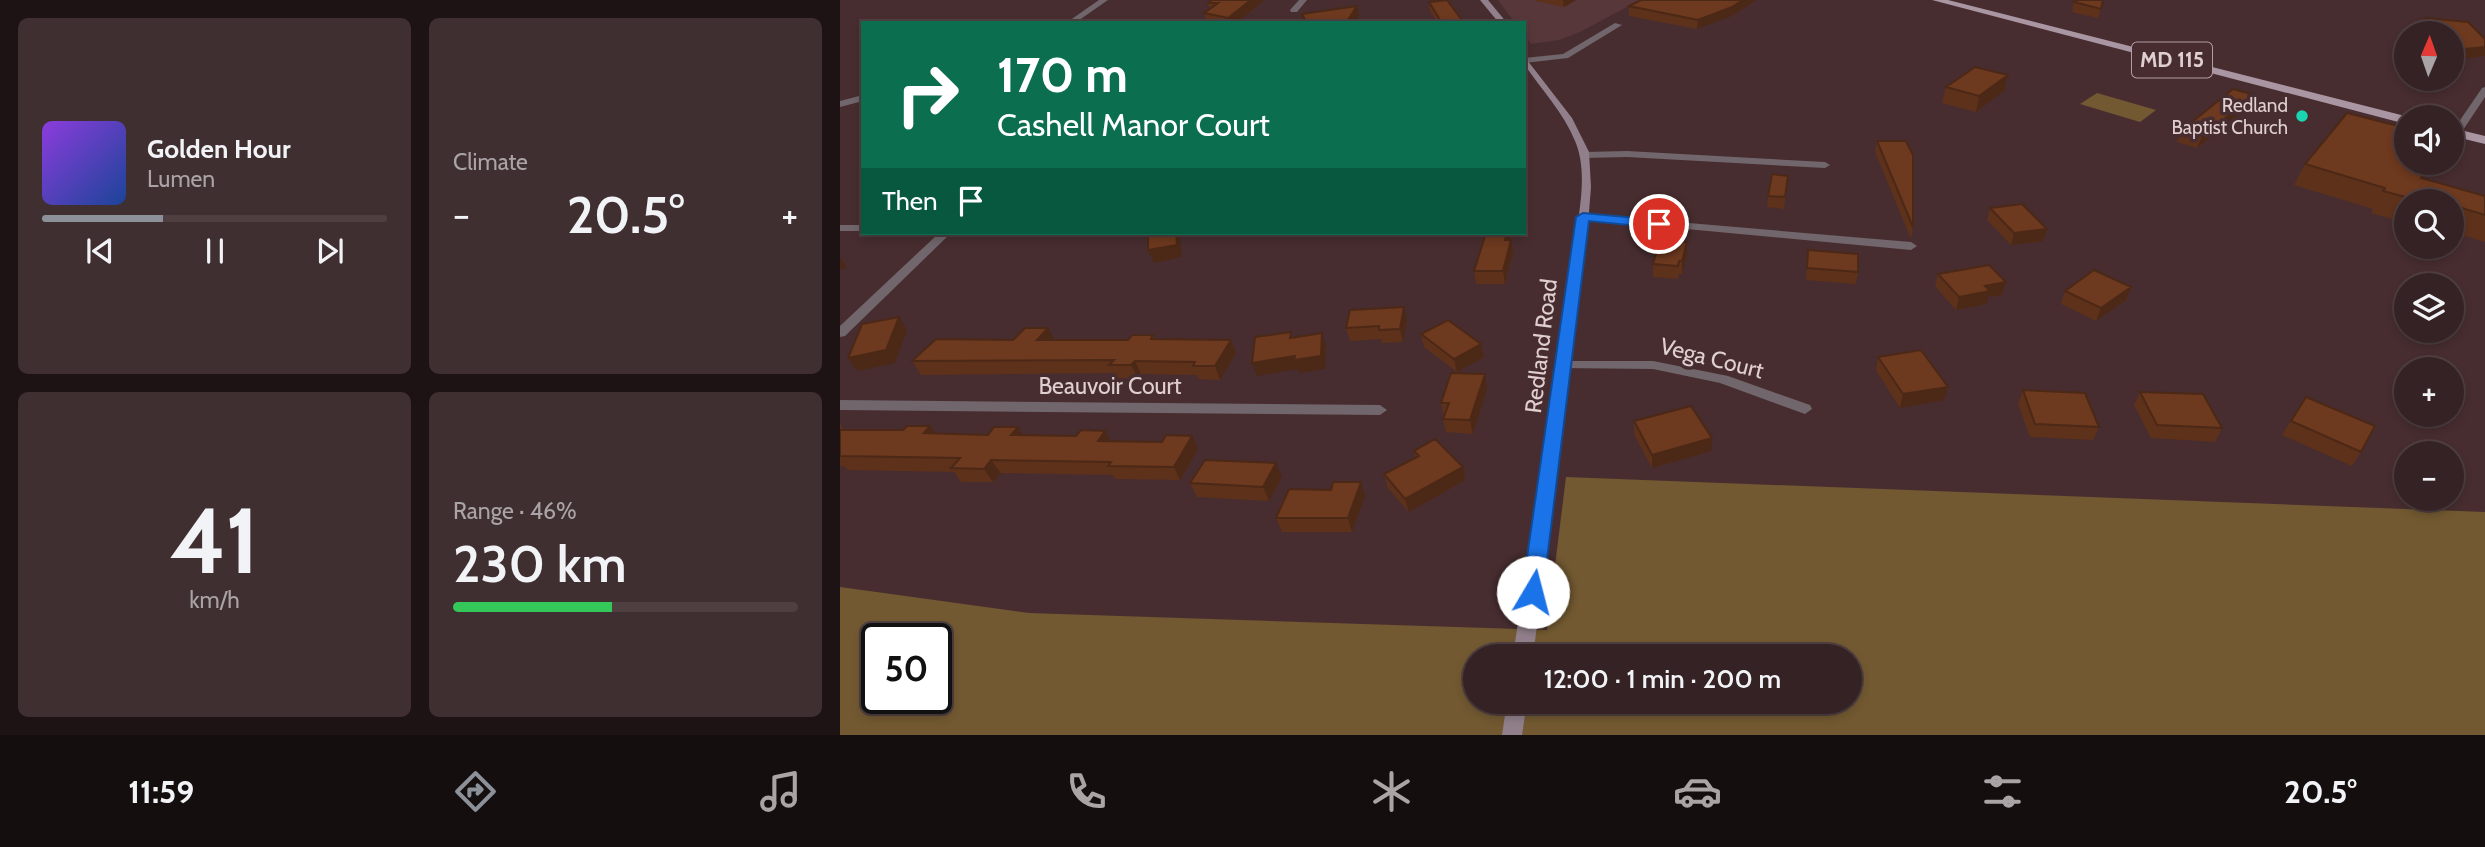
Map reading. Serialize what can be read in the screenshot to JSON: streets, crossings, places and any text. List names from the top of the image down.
{
  "streets": {
    "main road": ["MD 115", "Redland Road"],
    "street": ["Vega Court", "Beauvoir Court"]
  },
  "crossings": [
    ["Redland Road", "Vega Court"]
  ],
  "places": ["Redland Baptist Church"],
  "north": "top",
  "page": {
    "tile": [
      "Climate",
      ["41", "km/h"],
      ["Range · 46%", "230 km"]
    ],
    "map_buttons": ["+", "−"],
    "turn": ["170 m", "Cashell Manor Court"],
    "song": ["Golden Hour", "Lumen"],
    "then": "Then",
    "heat": ["−", "20.5°", "+"],
    "limit": "50",
    "trip": "12:00 · 1 min · 200 m",
    "tabs": ["11:59", "20.5°"]
  }
}
